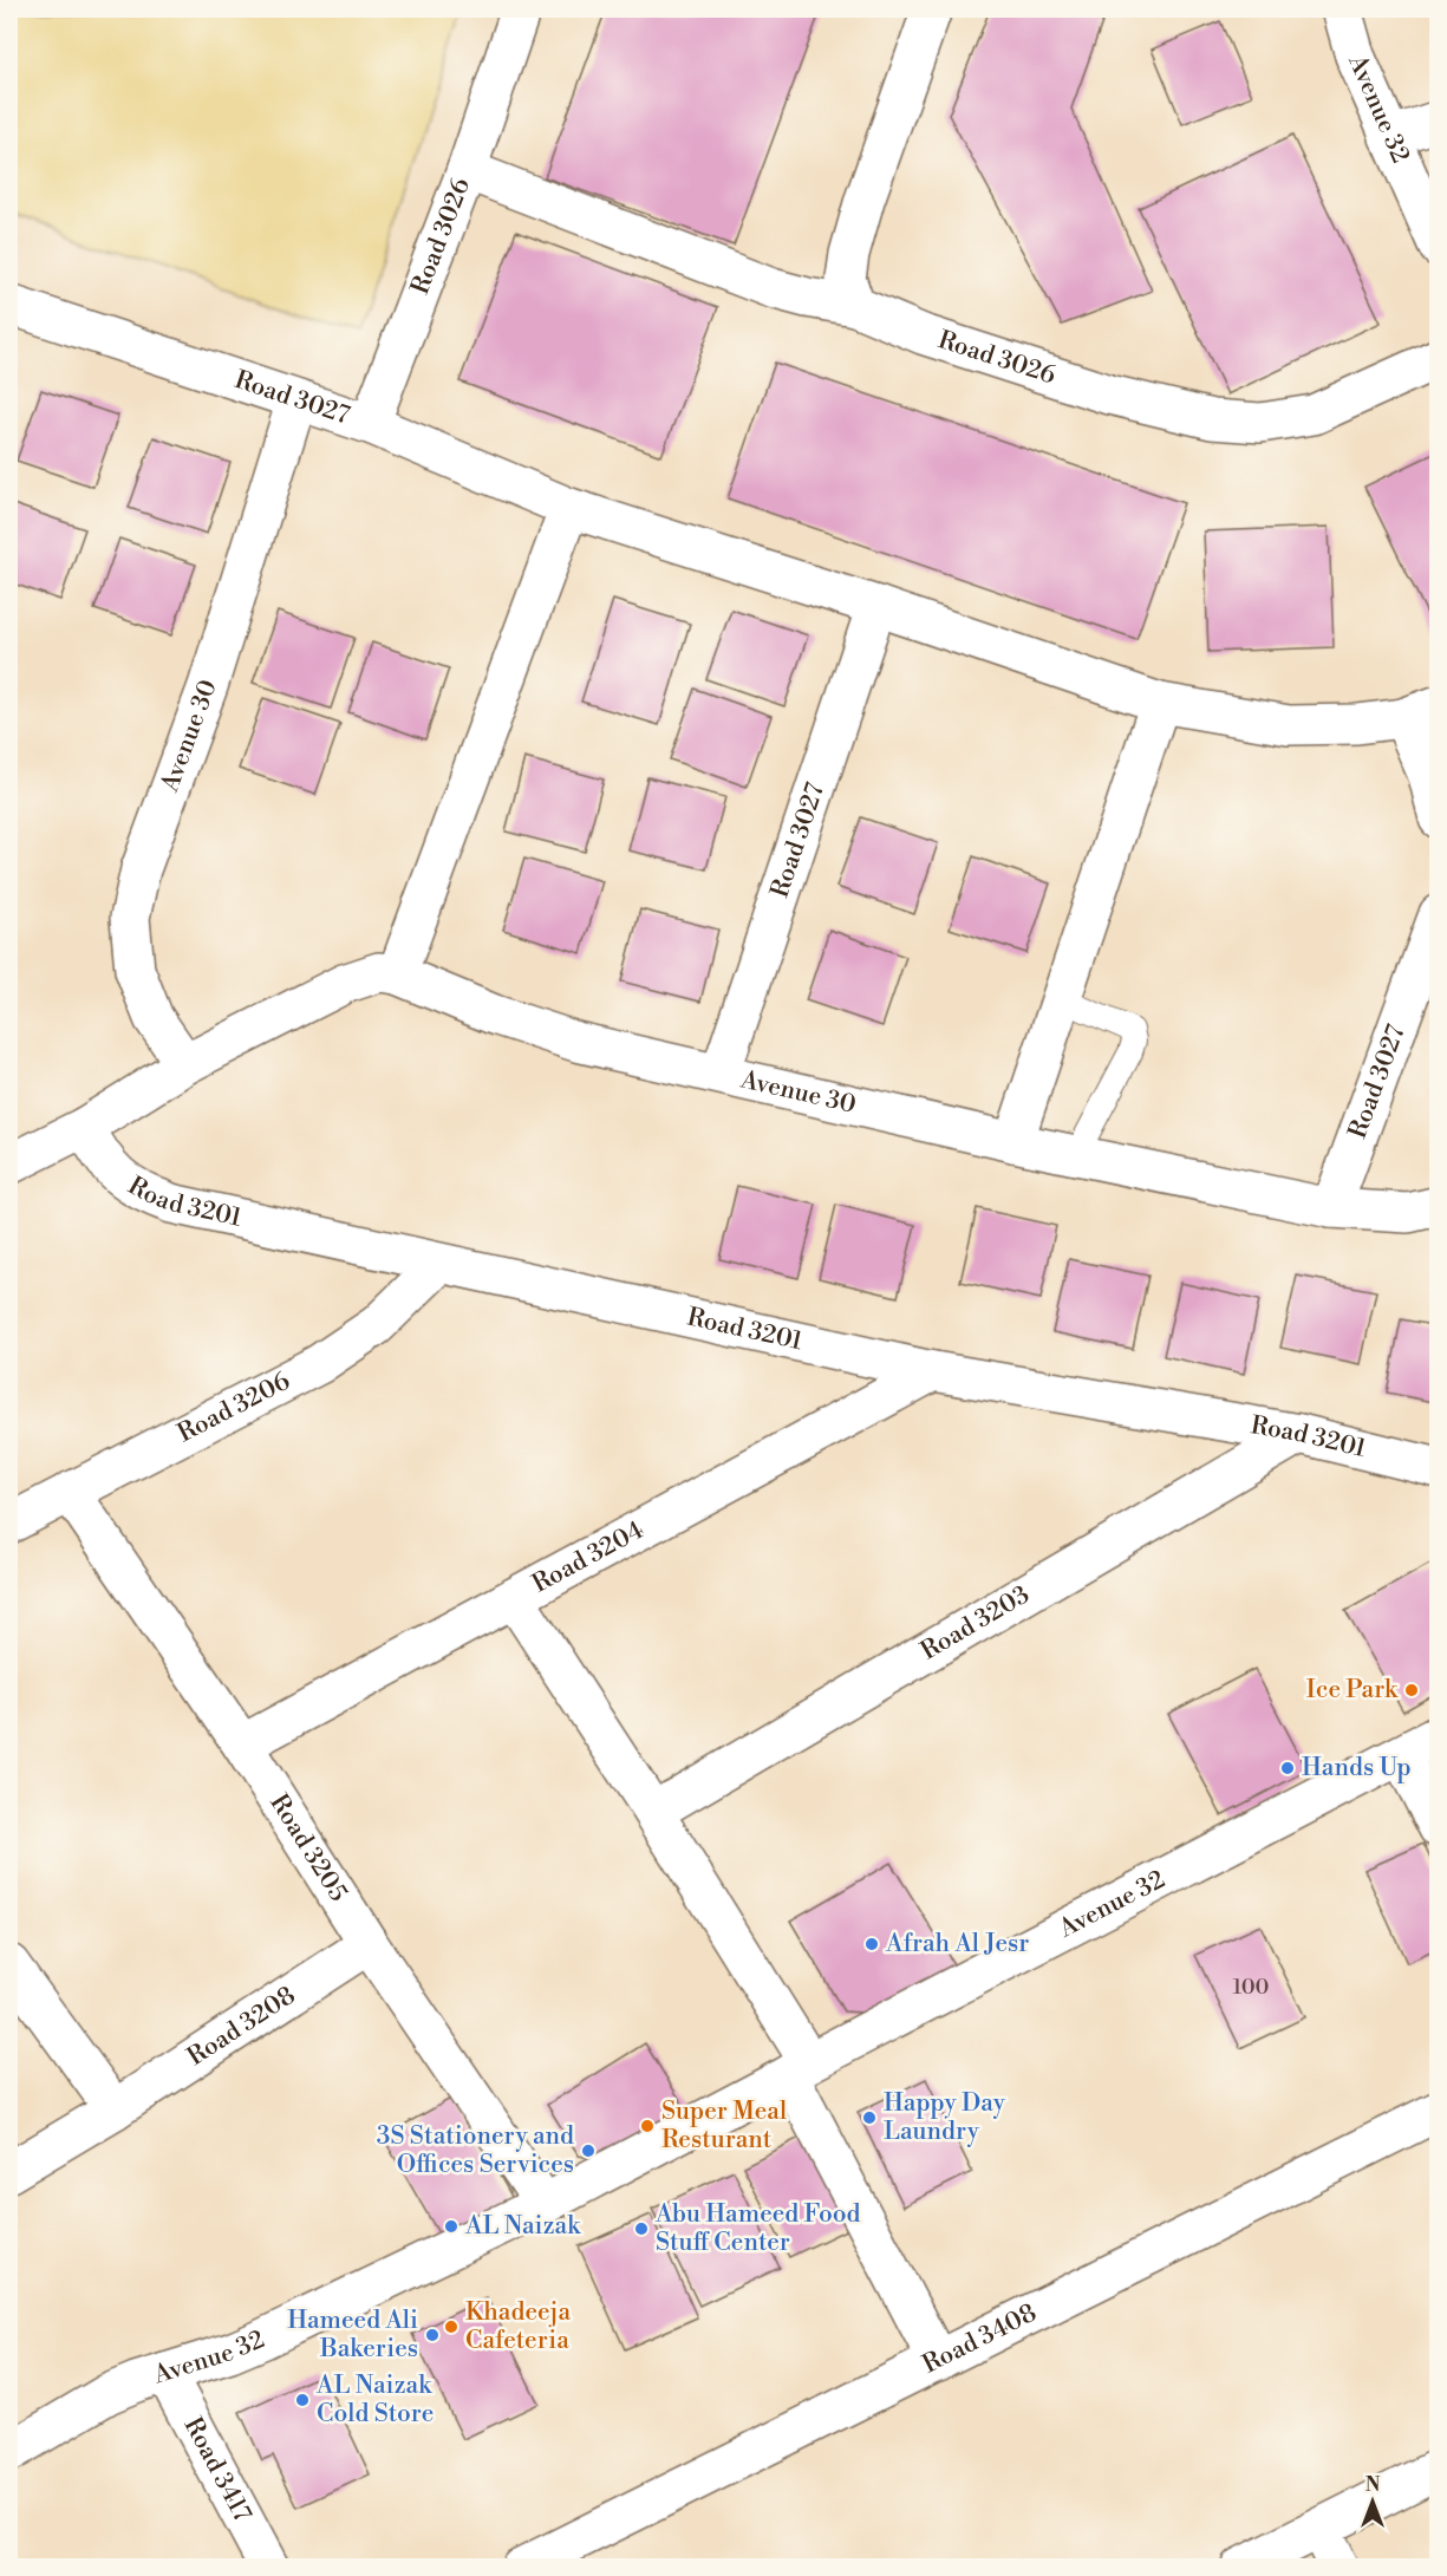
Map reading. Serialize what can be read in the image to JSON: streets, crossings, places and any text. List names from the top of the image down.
{
  "streets": {
    "street": [
      "Avenue 32",
      "Road 3026",
      "Road 3027",
      "Avenue 30",
      "Road 3201",
      "Road 3206",
      "Road 3204",
      "Road 3203",
      "Road 3205",
      "Road 3208",
      "Road 3408",
      "Road 3417"
    ]
  },
  "crossings": [
    ["Avenue 32", "Road 3205"],
    ["Avenue 32", "Road 3417"],
    ["Road 3026", "Road 3027"],
    ["Road 3027", "Avenue 30"],
    ["Avenue 30", "Road 3201"],
    ["Road 3201", "Road 3206"],
    ["Road 3201", "Road 3204"],
    ["Road 3201", "Road 3203"],
    ["Road 3206", "Road 3205"],
    ["Road 3204", "Road 3205"],
    ["Road 3205", "Road 3208"]
  ],
  "places": [
    "Ice Park",
    "Hands Up",
    "Afrah Al Jesr",
    "Happy Day Laundry",
    "Super Meal Resturant",
    "3S Stationery and Offices Services",
    "AL Naizak",
    "Abu Hameed Food Stuff Center",
    "Khadeeja Cafeteria",
    "Hameed Ali Bakeries",
    "AL Naizak Cold Store"
  ],
  "house_numbers": ["100"],
  "north": "top"
}
